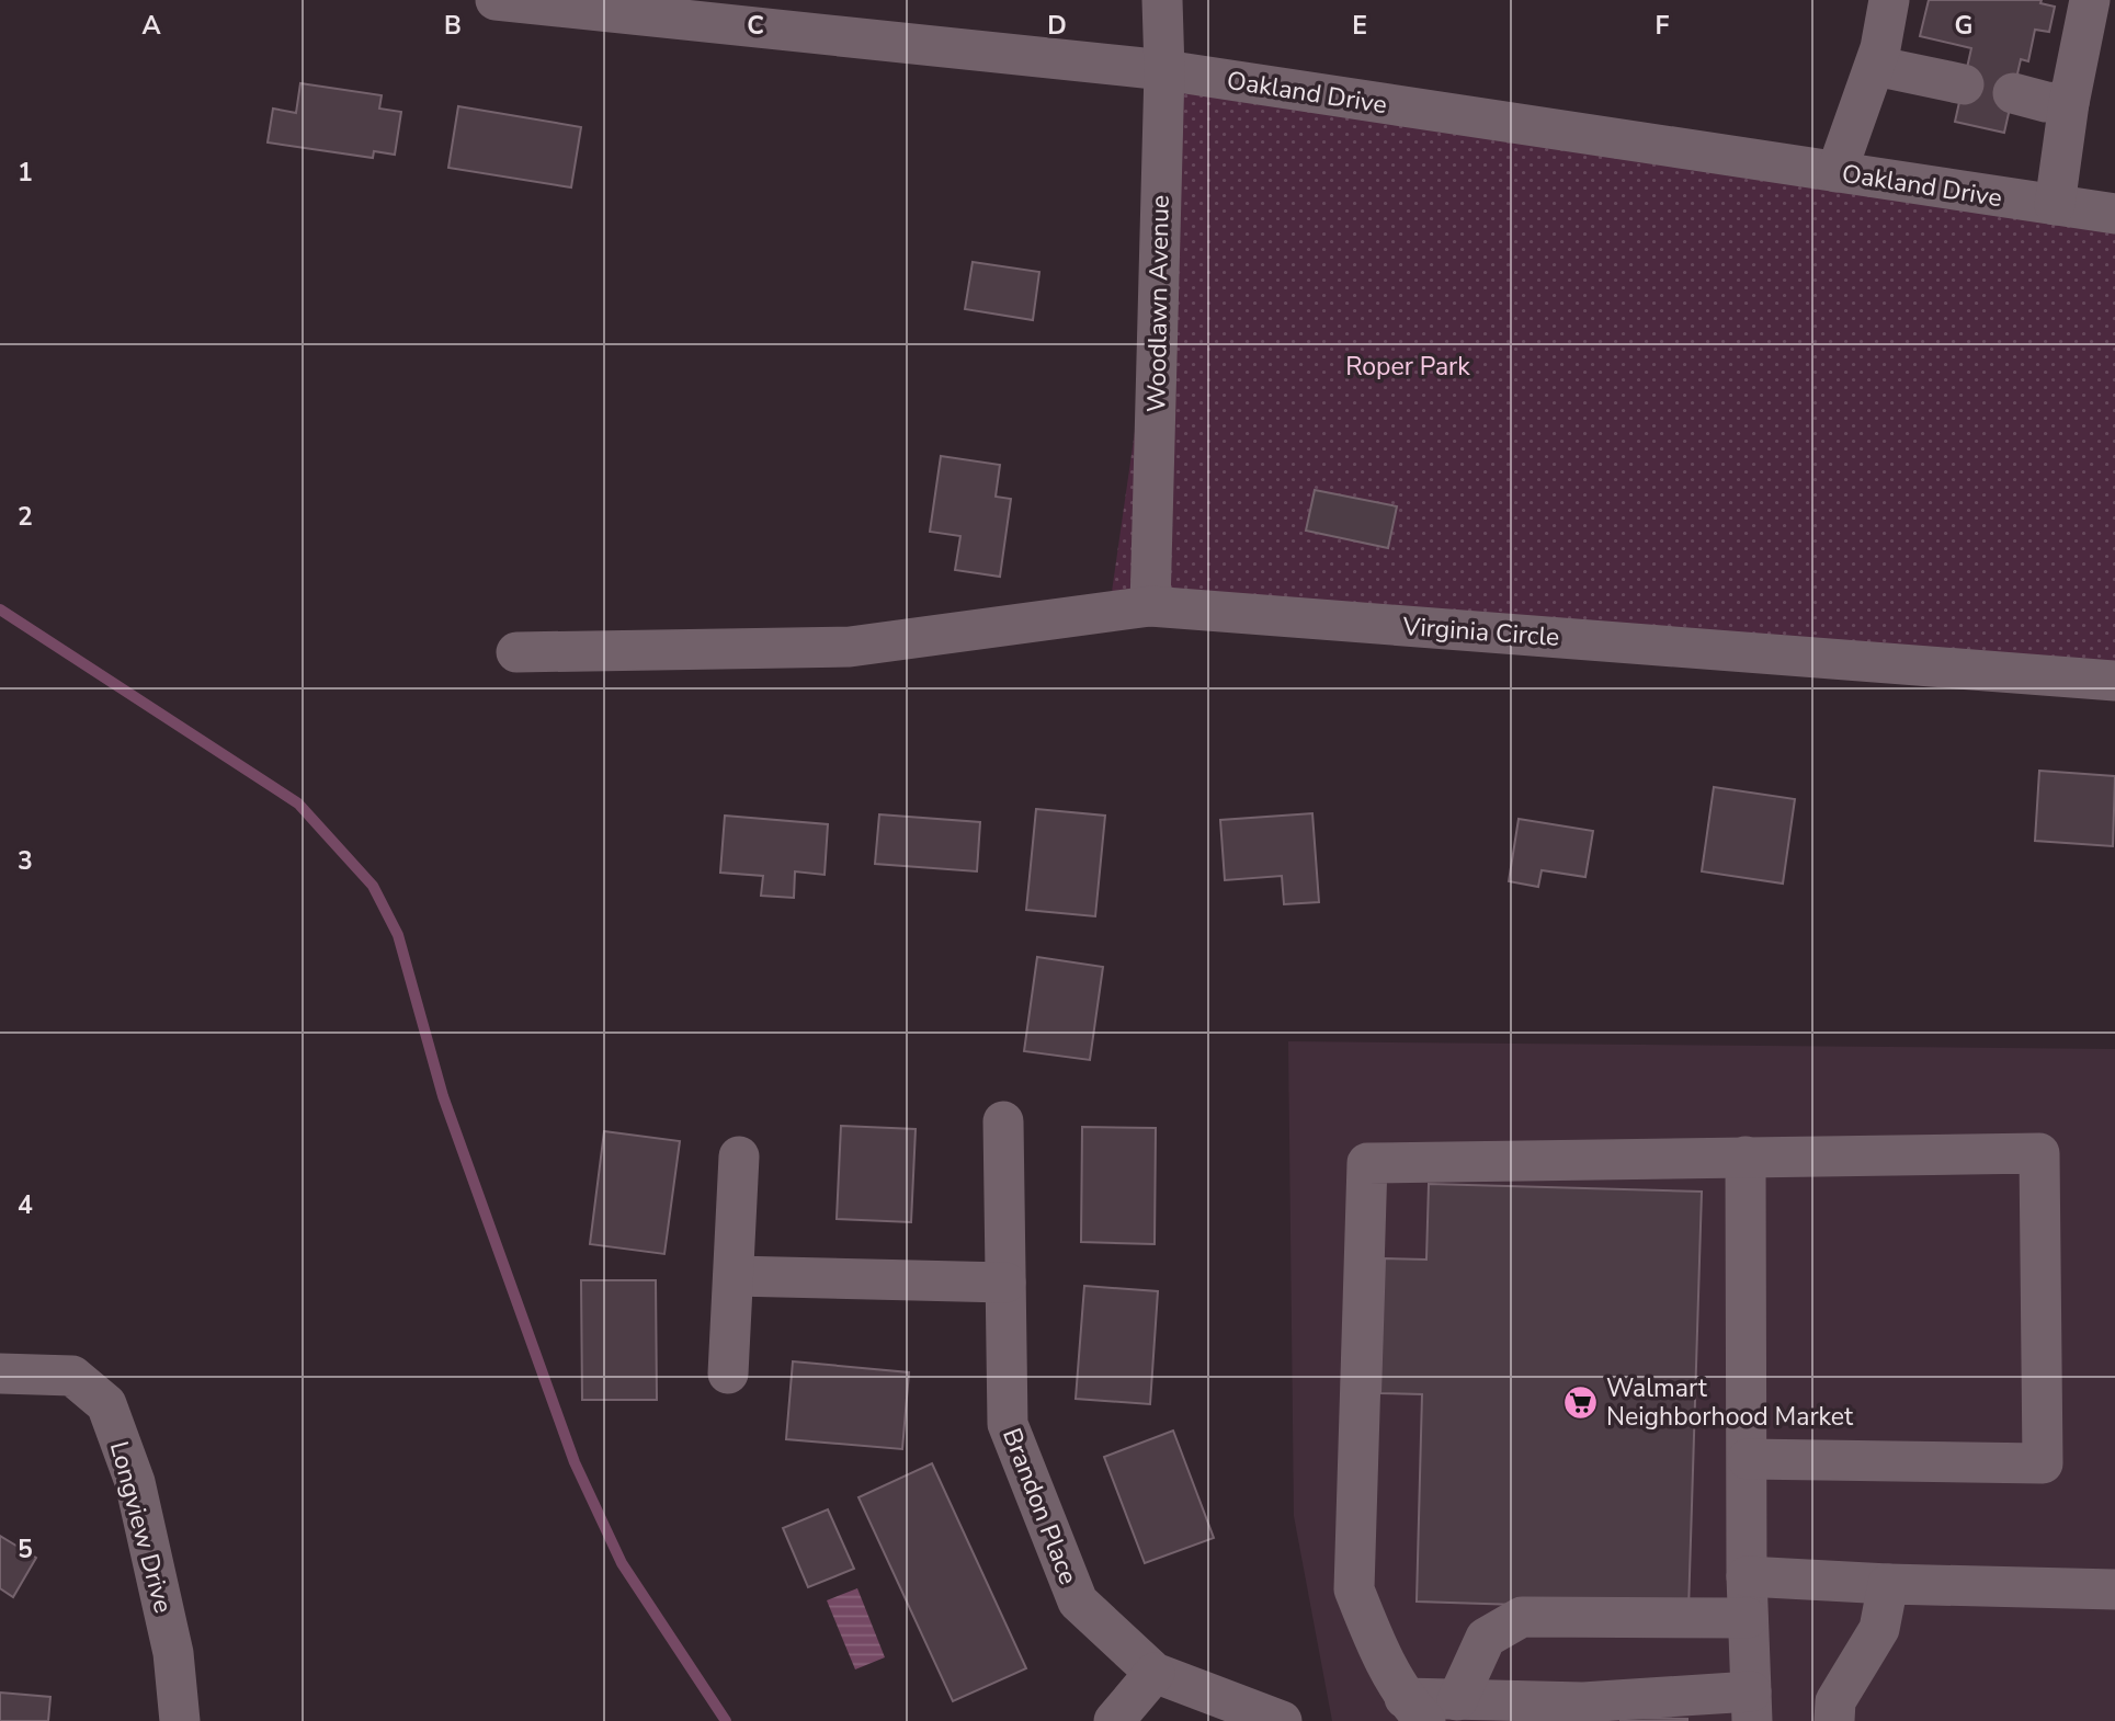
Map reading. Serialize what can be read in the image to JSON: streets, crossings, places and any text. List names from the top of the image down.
{
  "streets": {
    "street": [
      "Oakland Drive",
      "Woodlawn Avenue",
      "Virginia Circle",
      "Brandon Place",
      "Longview Drive"
    ]
  },
  "crossings": [
    ["Oakland Drive", "Woodlawn Avenue"],
    ["Woodlawn Avenue", "Virginia Circle"]
  ],
  "parks": ["Roper Park"],
  "places": {
    "supermarket": ["Walmart Neighborhood Market"]
  },
  "grid": {
    "columns": [
      "A",
      "B",
      "C",
      "D",
      "E",
      "F",
      "G"
    ],
    "rows": [
      "1",
      "2",
      "3",
      "4",
      "5"
    ]
  }
}
